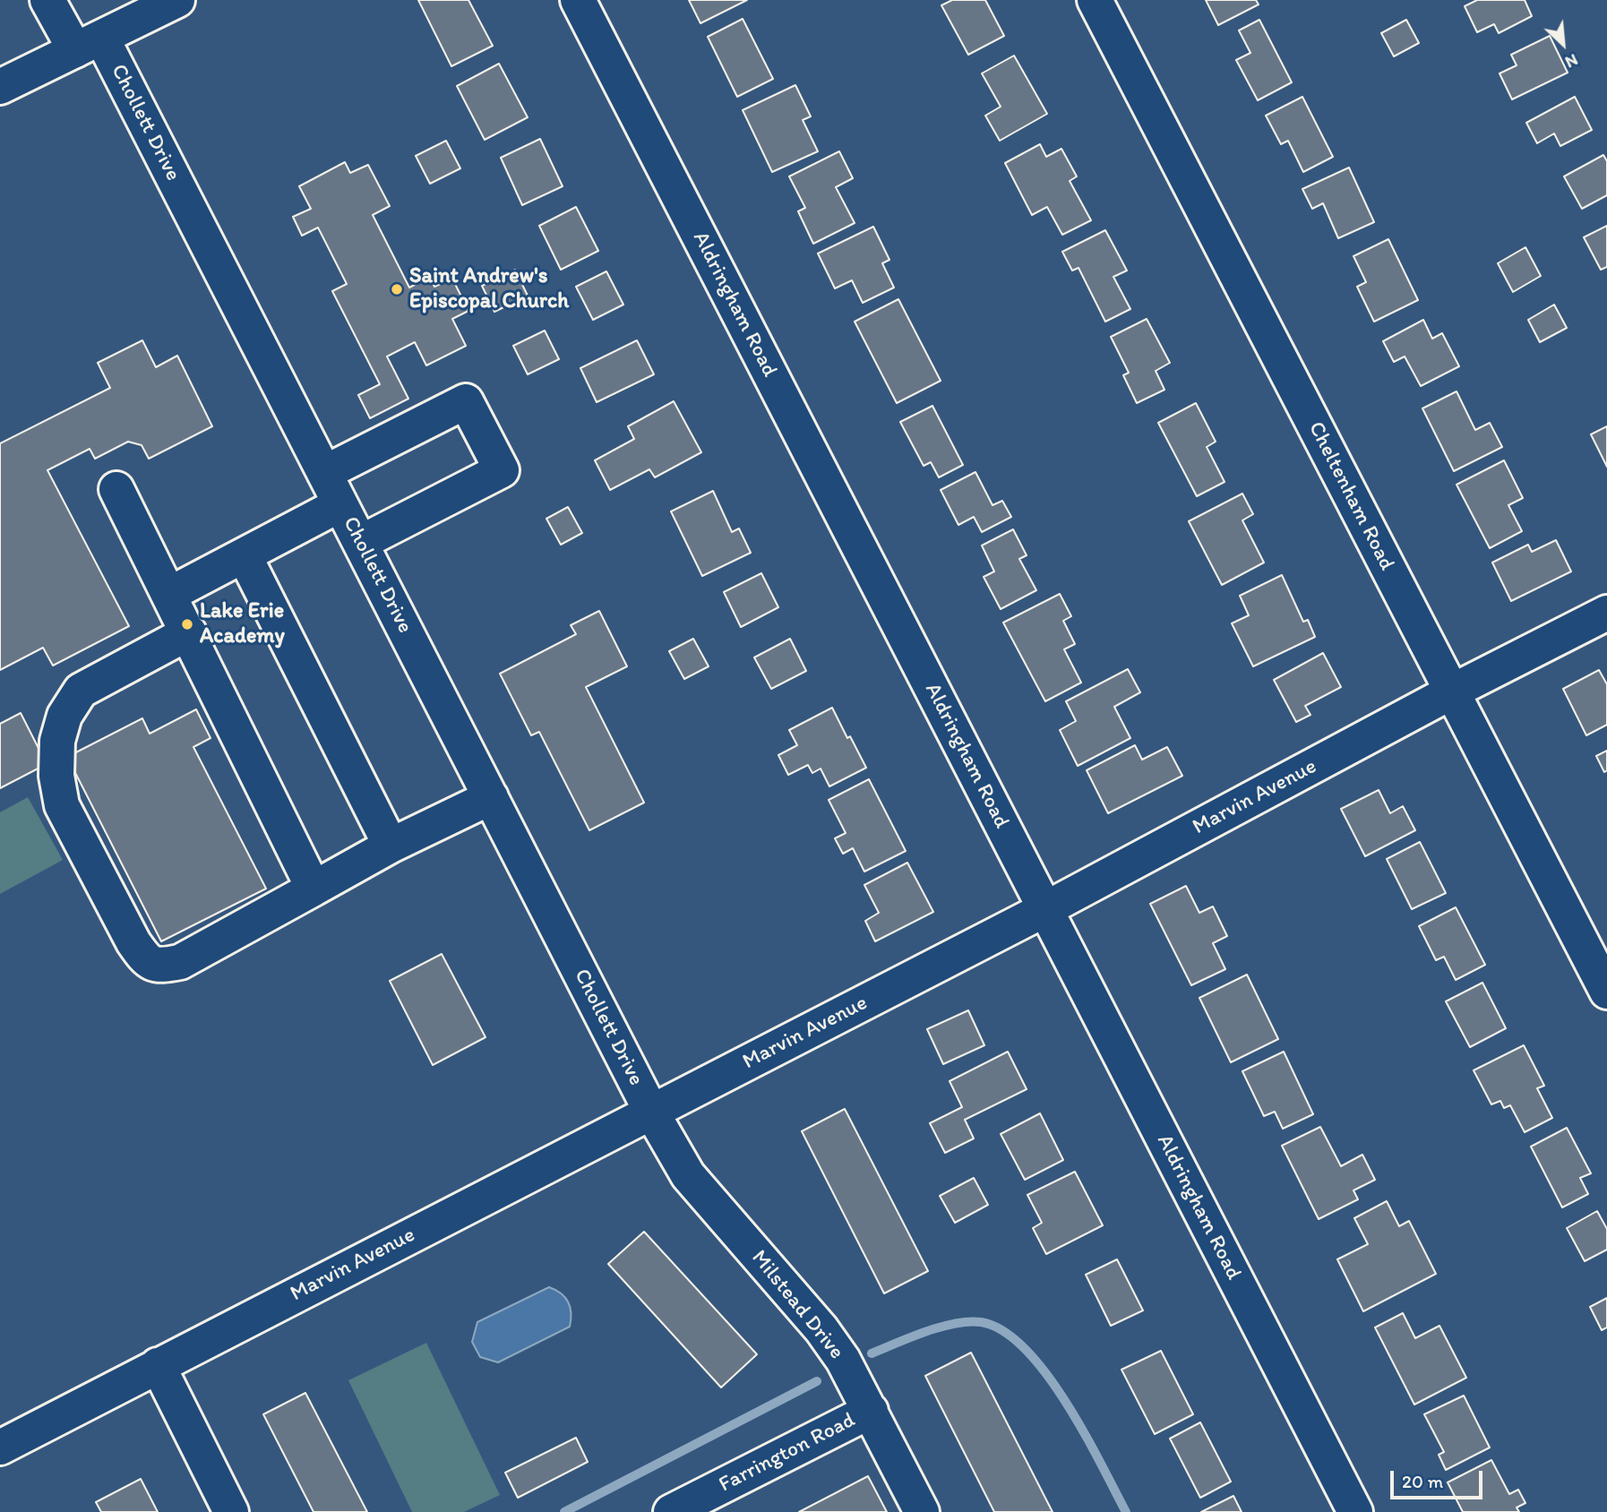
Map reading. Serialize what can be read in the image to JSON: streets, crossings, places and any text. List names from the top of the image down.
{
  "streets": {
    "street": [
      "Chollett Drive",
      "Aldringham Road",
      "Cheltenham Road",
      "Marvin Avenue",
      "Milstead Drive",
      "Farrington Road"
    ]
  },
  "crossings": [
    ["Chollett Drive", "Marvin Avenue"],
    ["Chollett Drive", "Milstead Drive"],
    ["Aldringham Road", "Marvin Avenue"],
    ["Cheltenham Road", "Marvin Avenue"],
    ["Marvin Avenue", "Milstead Drive"],
    ["Milstead Drive", "Farrington Road"]
  ],
  "places": ["Saint Andrew's Episcopal Church", "Lake Erie Academy"],
  "scale_bar": "20 m",
  "north": "bottom right"
}
